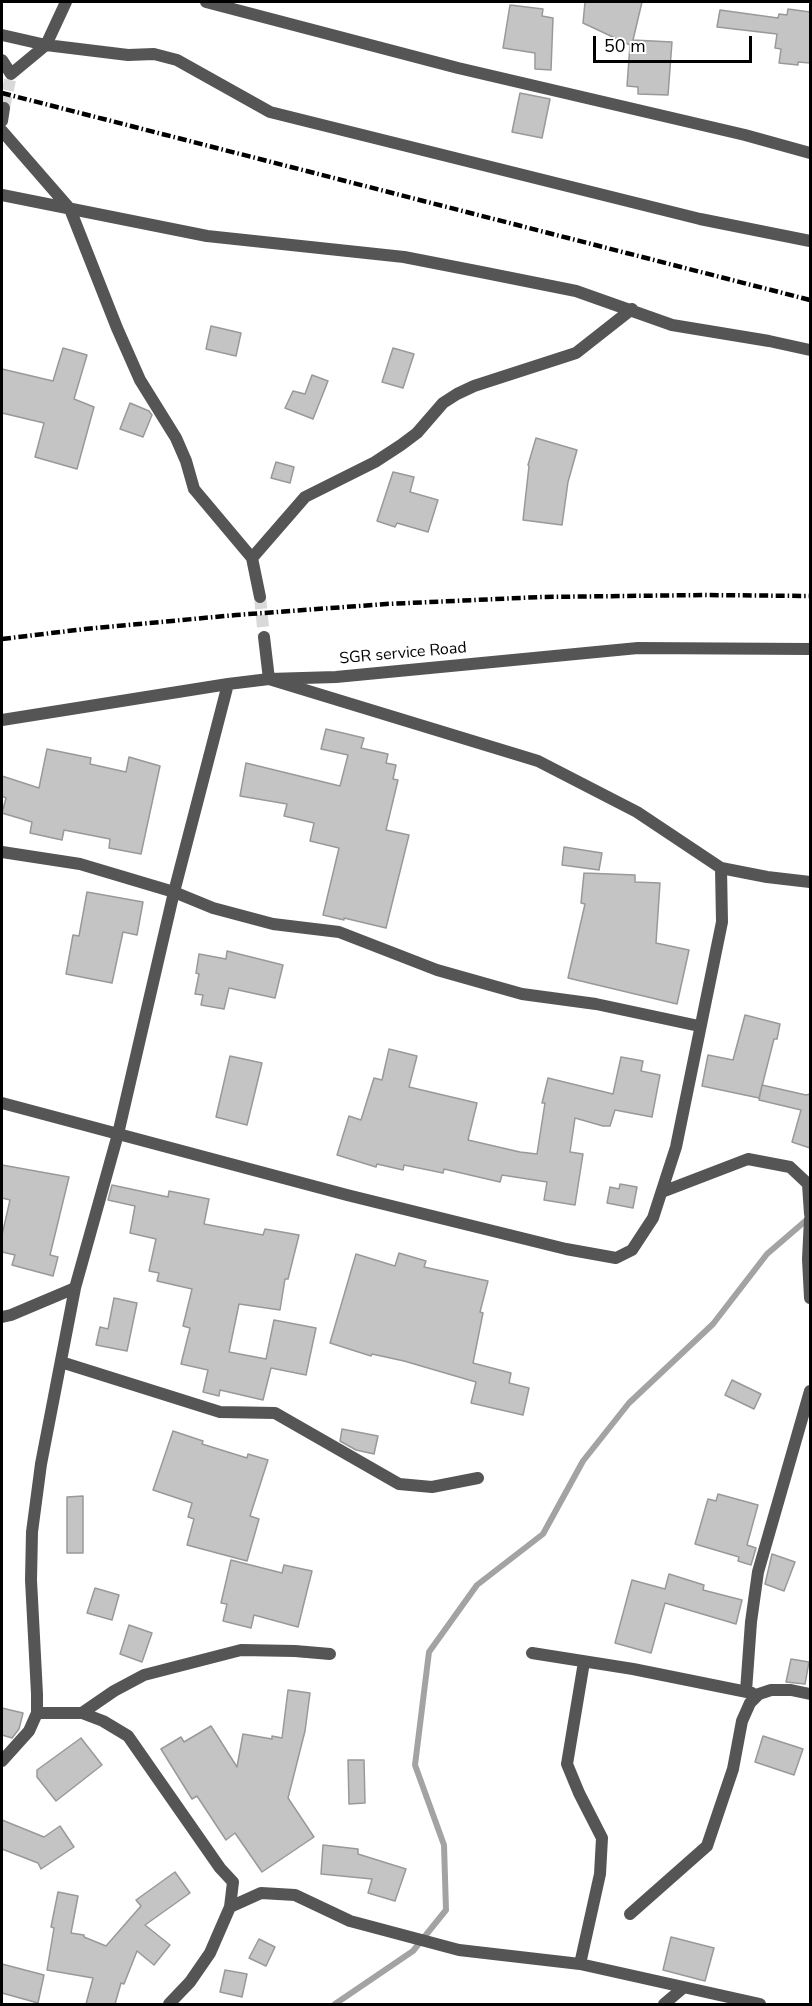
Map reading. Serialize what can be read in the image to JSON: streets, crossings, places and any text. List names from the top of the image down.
{
  "streets": {
    "street": ["SGR service Road"]
  },
  "scale_bar": "50 m"
}
